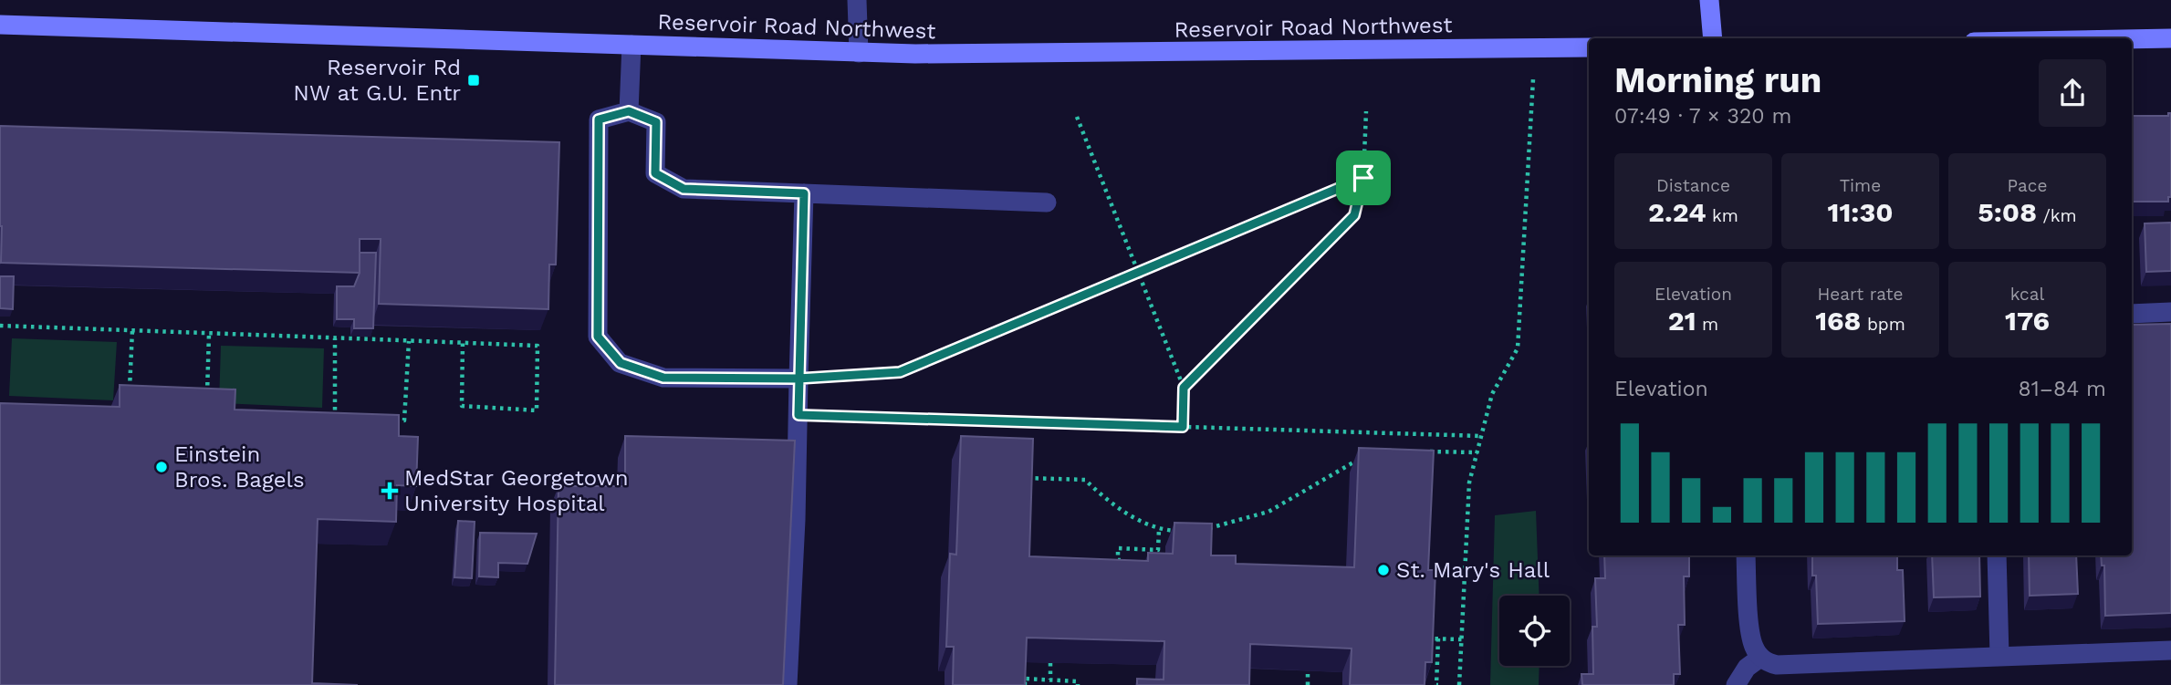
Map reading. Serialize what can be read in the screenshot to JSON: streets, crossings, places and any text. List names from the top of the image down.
{
  "streets": {
    "main road": ["Reservoir Road Northwest"]
  },
  "places": {
    "transit": ["Reservoir Rd NW at G.U. Entr"],
    "other": ["Einstein Bros. Bagels", "St. Mary's Hall"],
    "health": ["MedStar Georgetown University Hospital"]
  },
  "page": {
    "heading": ["Morning run", "07:49 · 7 × 320 m"],
    "stats": [
      ["Distance", "2.24 km"],
      ["Time", "11:30"],
      ["Pace", "5:08 /km"],
      ["Elevation", "21 m"],
      ["Heart rate", "168 bpm"],
      ["kcal", "176"]
    ],
    "chart": ["Elevation", "81–84 m"]
  }
}
